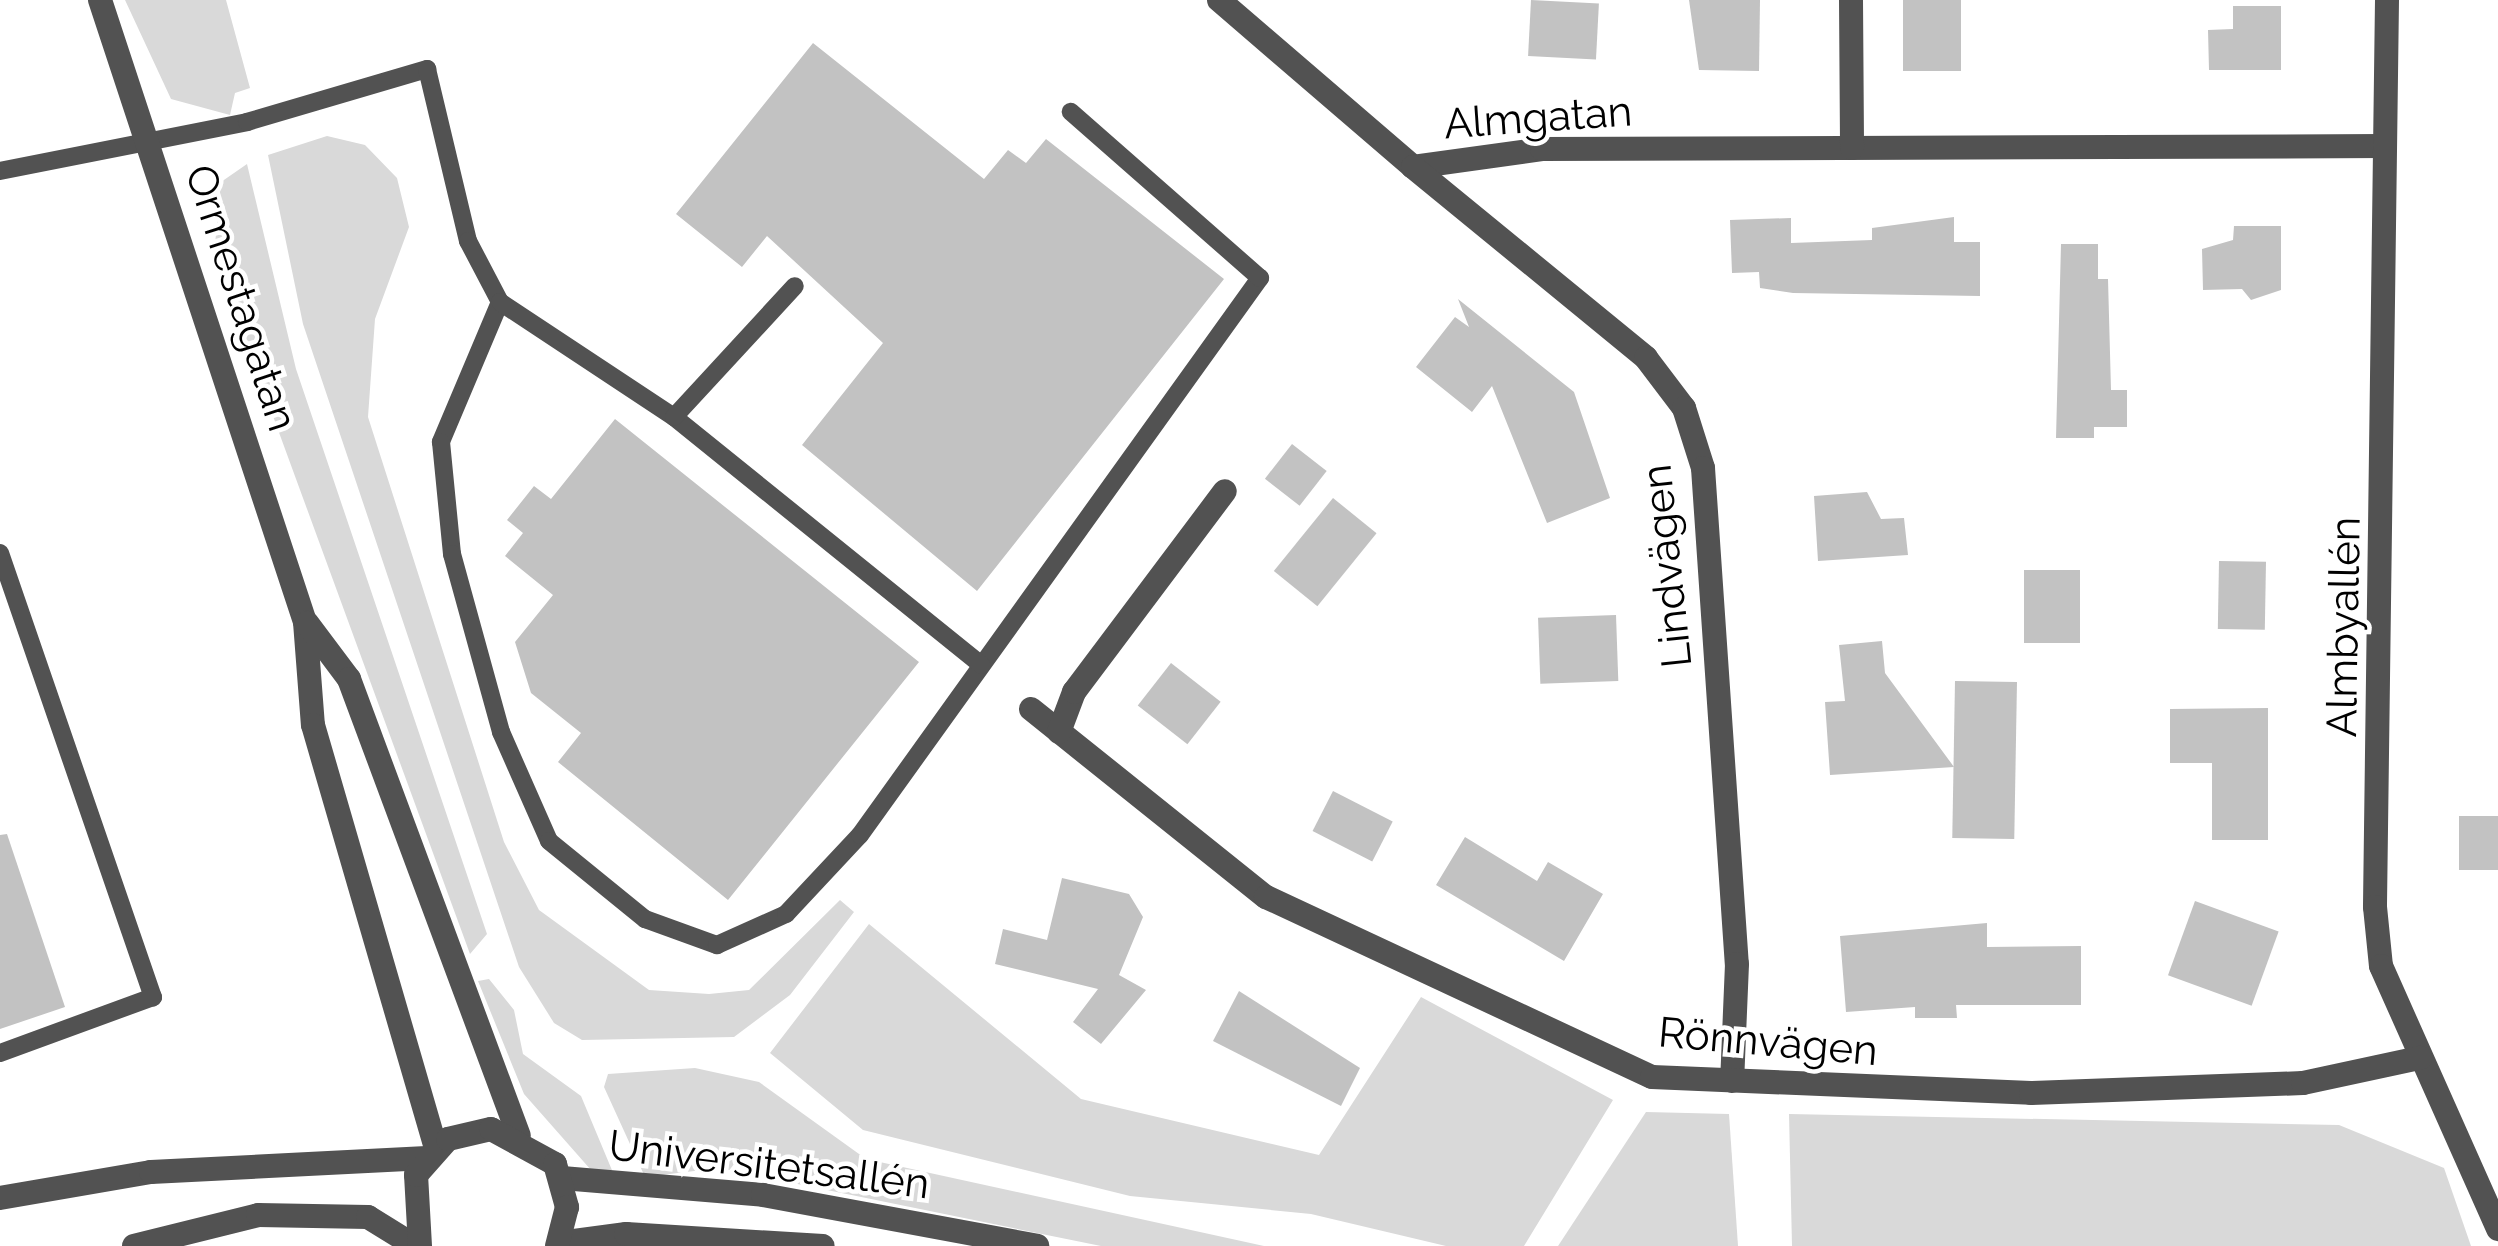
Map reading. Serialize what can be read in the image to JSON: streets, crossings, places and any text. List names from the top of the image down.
{
  "streets": {
    "street": [
      "Almgatan",
      "Ormestagatan",
      "Lindvägen",
      "Almbyallén",
      "Rönnvägen",
      "Universitetsallén"
    ]
  },
  "crossings": [
    ["Almgatan", "Lindvägen"],
    ["Almgatan", "Almbyallén"],
    ["Lindvägen", "Rönnvägen"],
    ["Almbyallén", "Rönnvägen"]
  ]
}
